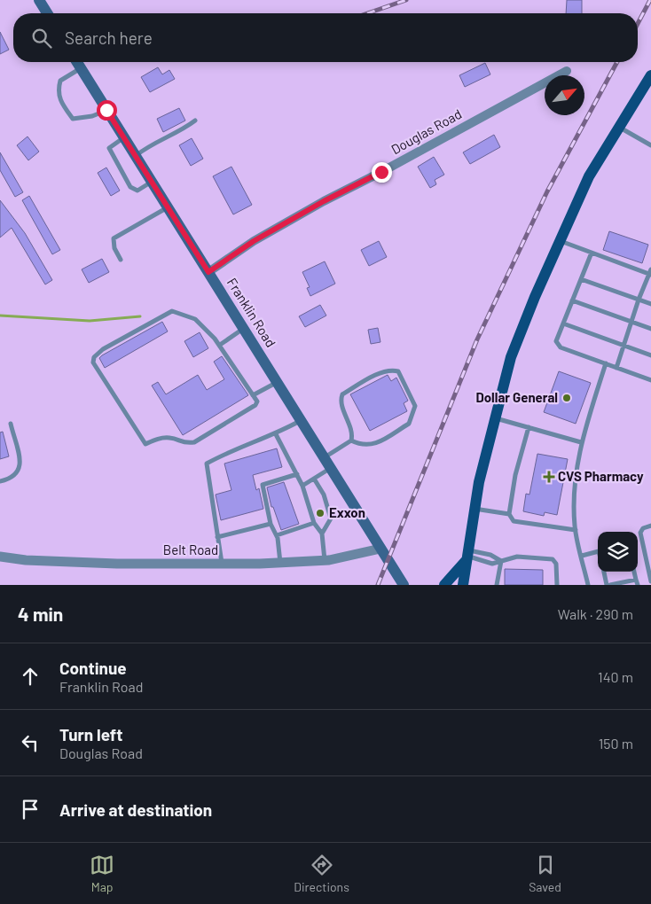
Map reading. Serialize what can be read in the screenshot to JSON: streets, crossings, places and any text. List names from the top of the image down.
{
  "streets": {
    "main road": ["Franklin Road"],
    "street": ["Douglas Road", "Belt Road"]
  },
  "crossings": [
    ["Douglas Road", "Franklin Road"],
    ["Franklin Road", "Belt Road"]
  ],
  "places": {
    "other": ["Dollar General", "Exxon"],
    "health": ["CVS Pharmacy"]
  },
  "north": "top right",
  "page": {
    "search": "Search here",
    "heading": ["4 min", "Walk · 290 m"],
    "list": [
      ["Continue", "Franklin Road", "140 m"],
      ["Turn left", "Douglas Road", "150 m"],
      "Arrive at destination"
    ],
    "nav": ["Map", "Directions", "Saved"]
  }
}
